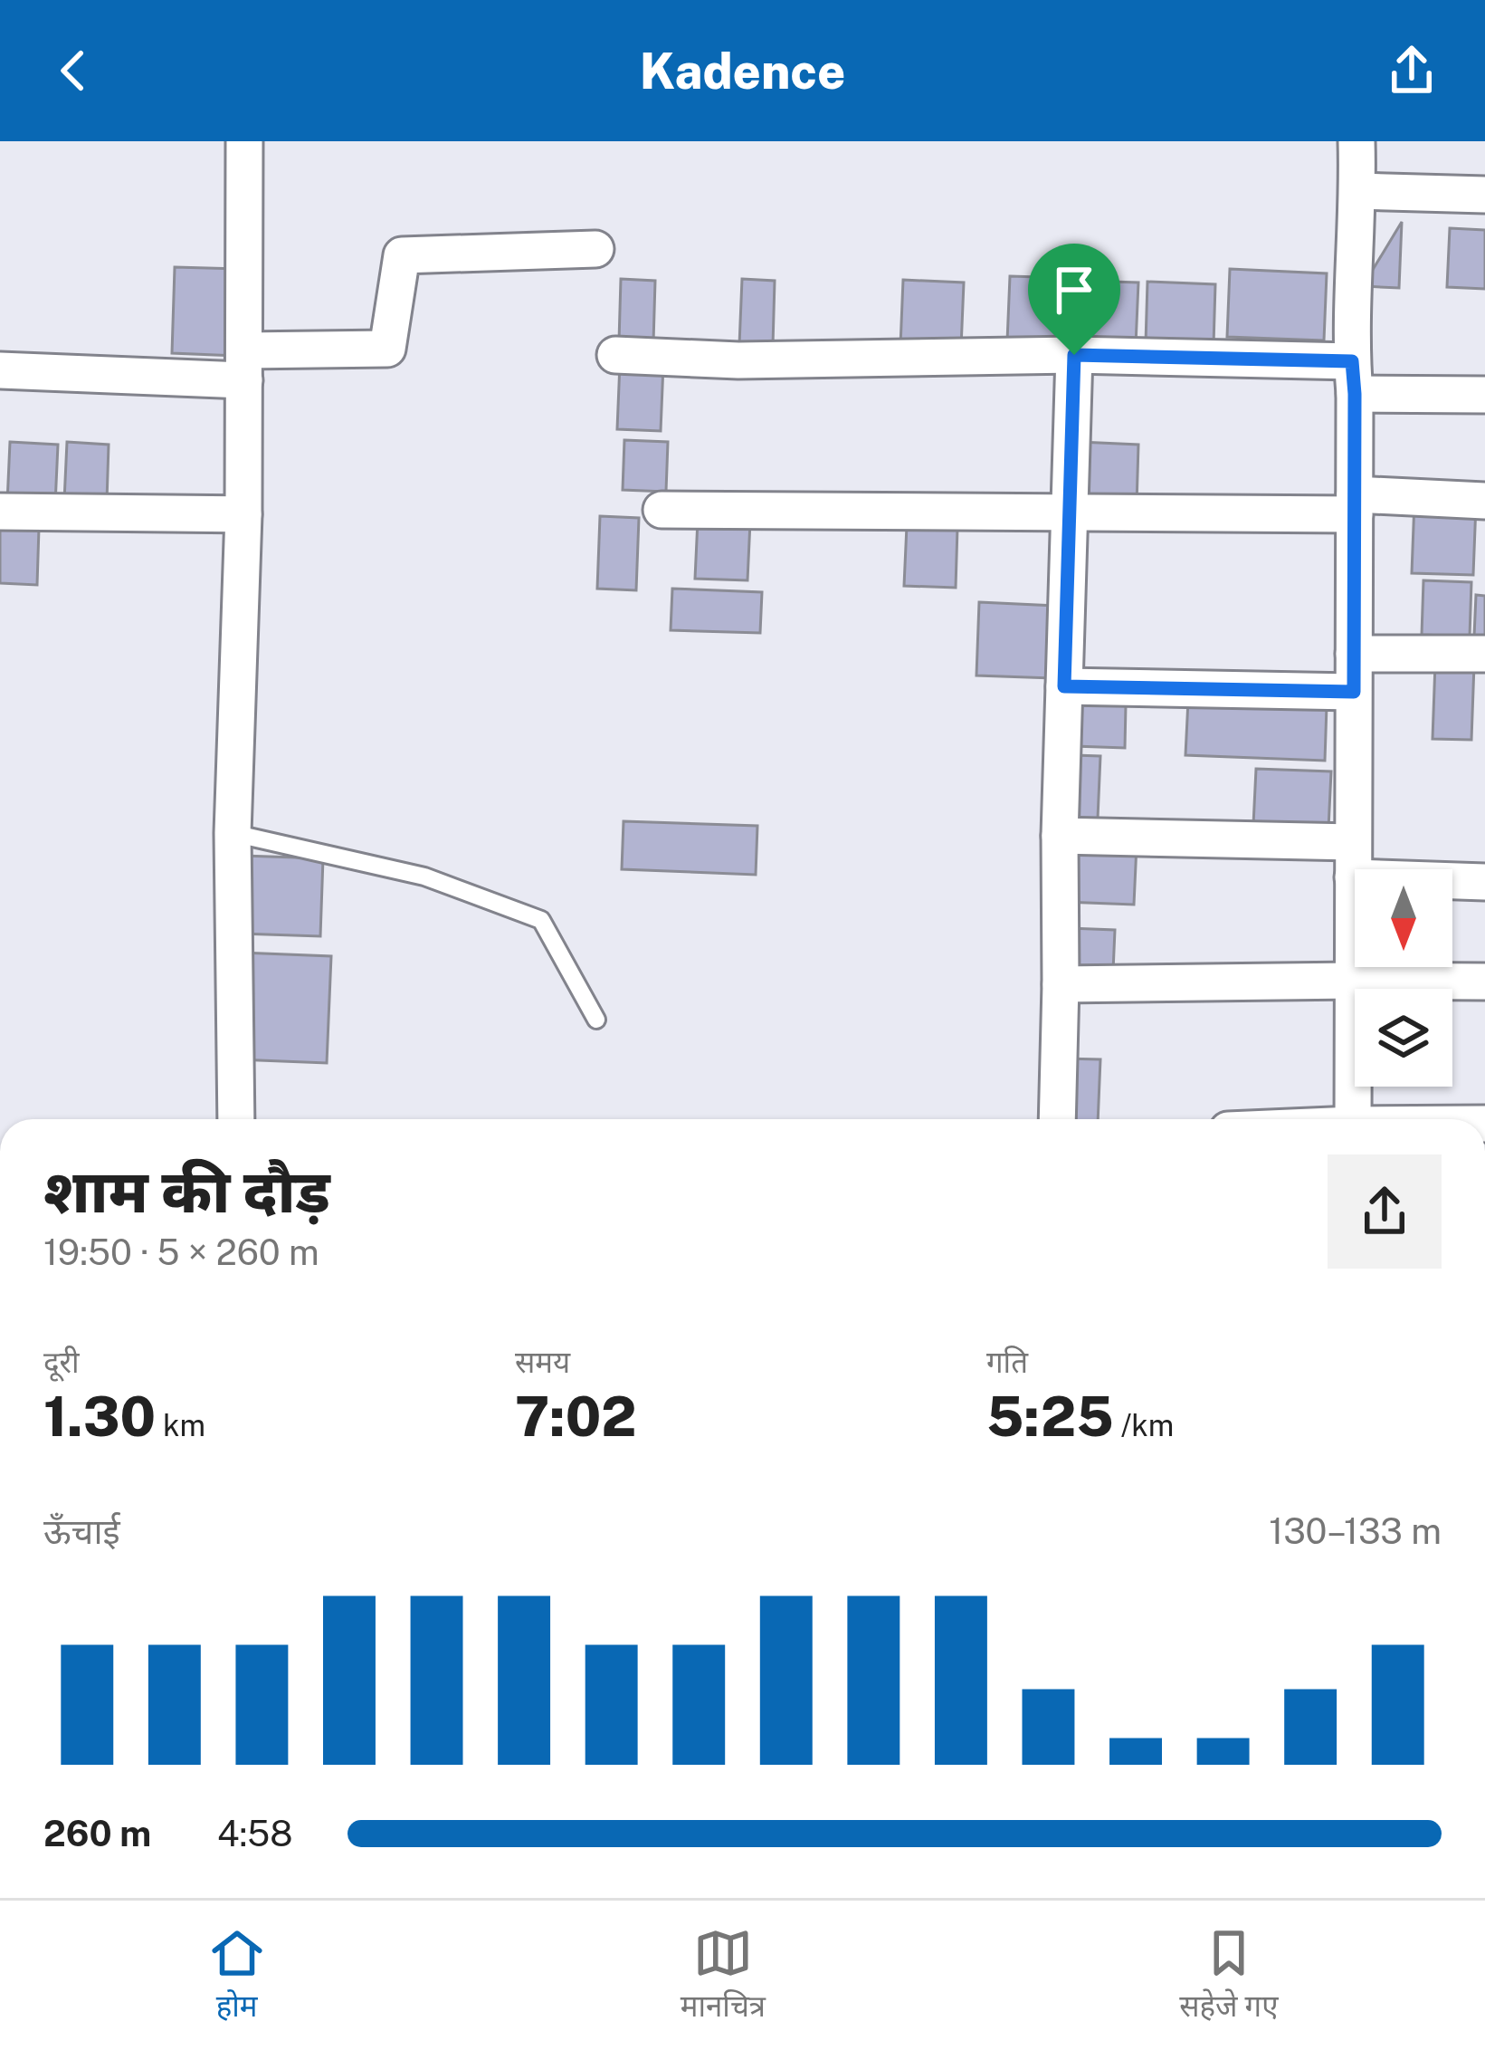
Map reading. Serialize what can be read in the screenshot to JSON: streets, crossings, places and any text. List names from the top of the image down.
{
  "north": "bottom",
  "page": {
    "header": "Kadence",
    "heading": ["शाम की दौड़", "19:50 · 5 × 260 m"],
    "stats": [
      ["दूरी", "1.30 km"],
      ["समय", "7:02"],
      ["गति", "5:25 /km"]
    ],
    "chart": ["ऊँचाई", "130–133 m"],
    "list": [
      {
        "name": "260 m",
        "note": "4:58"
      }
    ],
    "tabs": ["होम", "मानचित्र", "सहेजे गए"]
  }
}
